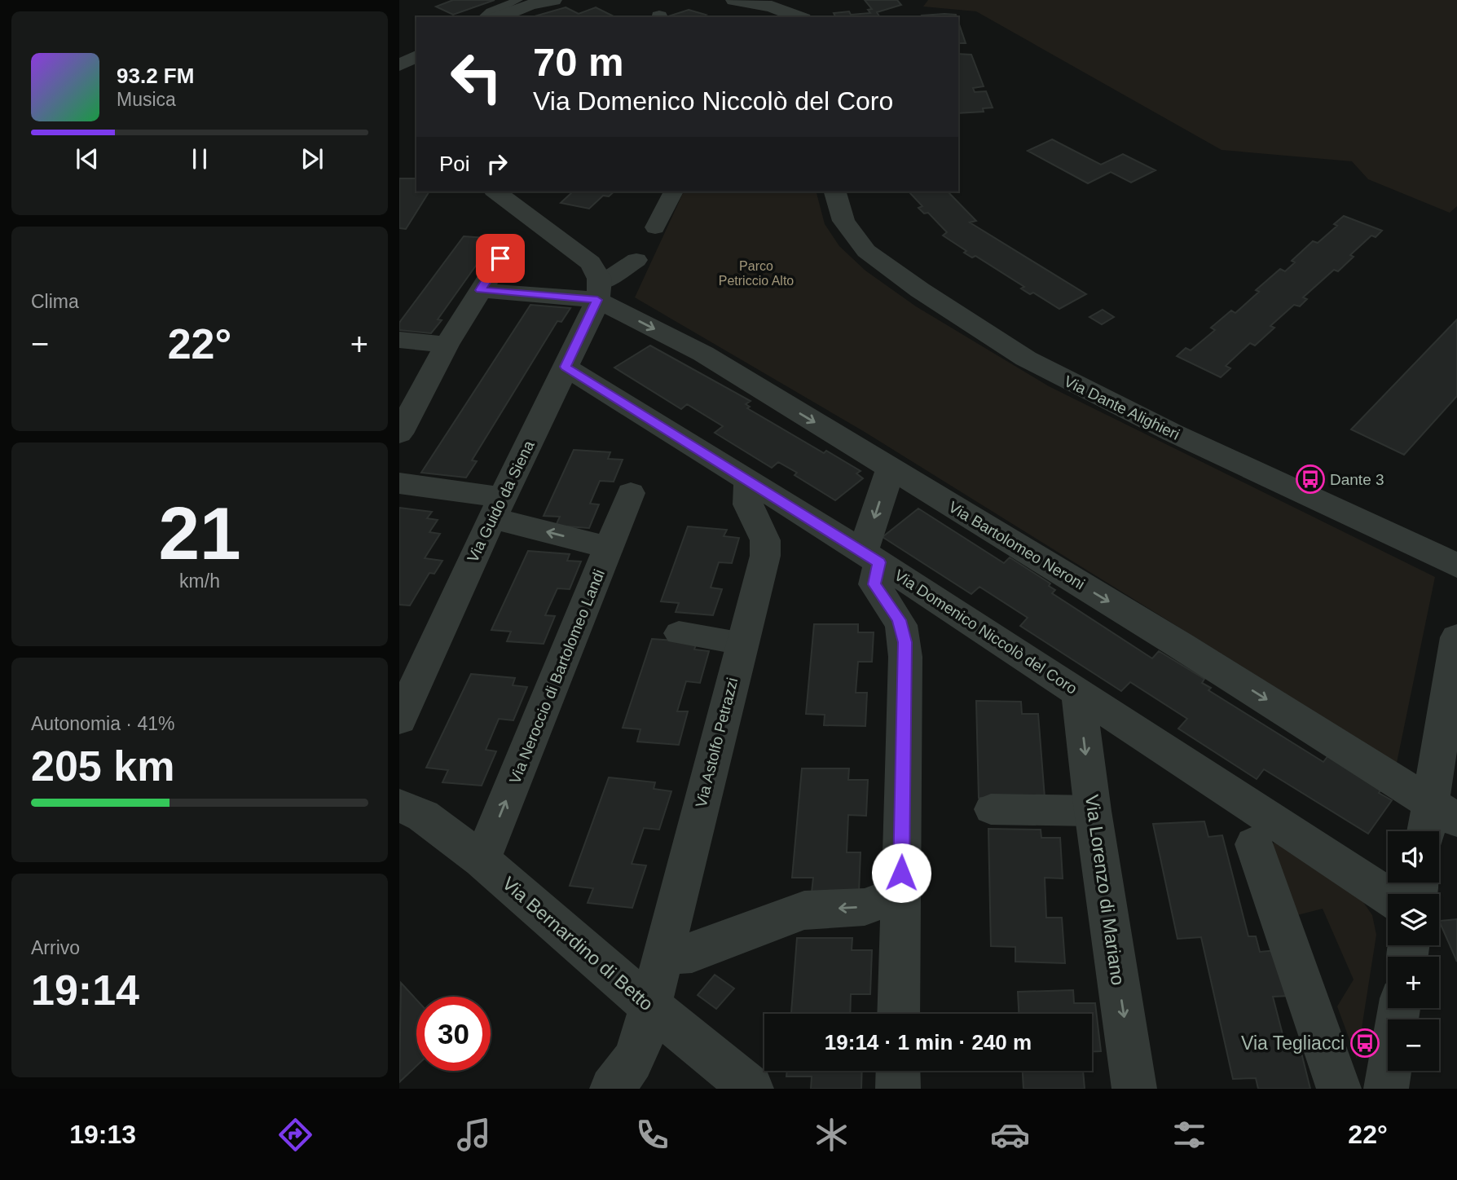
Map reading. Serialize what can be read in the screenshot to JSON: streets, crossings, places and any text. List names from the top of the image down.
{
  "streets": {
    "street": [
      "Via Dante Alighieri",
      "Via Guido da Siena",
      "Via Bartolomeo Neroni",
      "Via Domenico Niccolò del Coro",
      "Via Neroccio di Bartolomeo Landi",
      "Via Astolfo Petrazzi",
      "Via Lorenzo di Mariano",
      "Via Bernardino di Betto"
    ]
  },
  "crossings": [
    ["Via Guido da Siena", "Via Bartolomeo Neroni"],
    ["Via Guido da Siena", "Via Domenico Niccolò del Coro"],
    ["Via Domenico Niccolò del Coro", "Via Astolfo Petrazzi"],
    ["Via Domenico Niccolò del Coro", "Via Lorenzo di Mariano"],
    ["Via Neroccio di Bartolomeo Landi", "Via Bernardino di Betto"],
    ["Via Astolfo Petrazzi", "Via Bernardino di Betto"]
  ],
  "one_way": ["Via Bartolomeo Neroni", "Via Neroccio di Bartolomeo Landi"],
  "parks": ["Parco Petriccio Alto"],
  "places": {
    "bus stop": ["Dante 3", "Via Tegliacci"]
  },
  "page": {
    "turn": ["70 m", "Via Domenico Niccolò del Coro"],
    "song": ["93.2 FM", "Musica"],
    "then": "Poi",
    "tile": [
      "Clima",
      ["21", "km/h"],
      ["Autonomia · 41%", "205 km"],
      ["Arrivo", "19:14"]
    ],
    "heat": ["−", "22°", "+"],
    "map_buttons": ["+", "−"],
    "limit": "30",
    "trip": "19:14 · 1 min · 240 m",
    "tabs": ["19:13", "22°"]
  }
}
